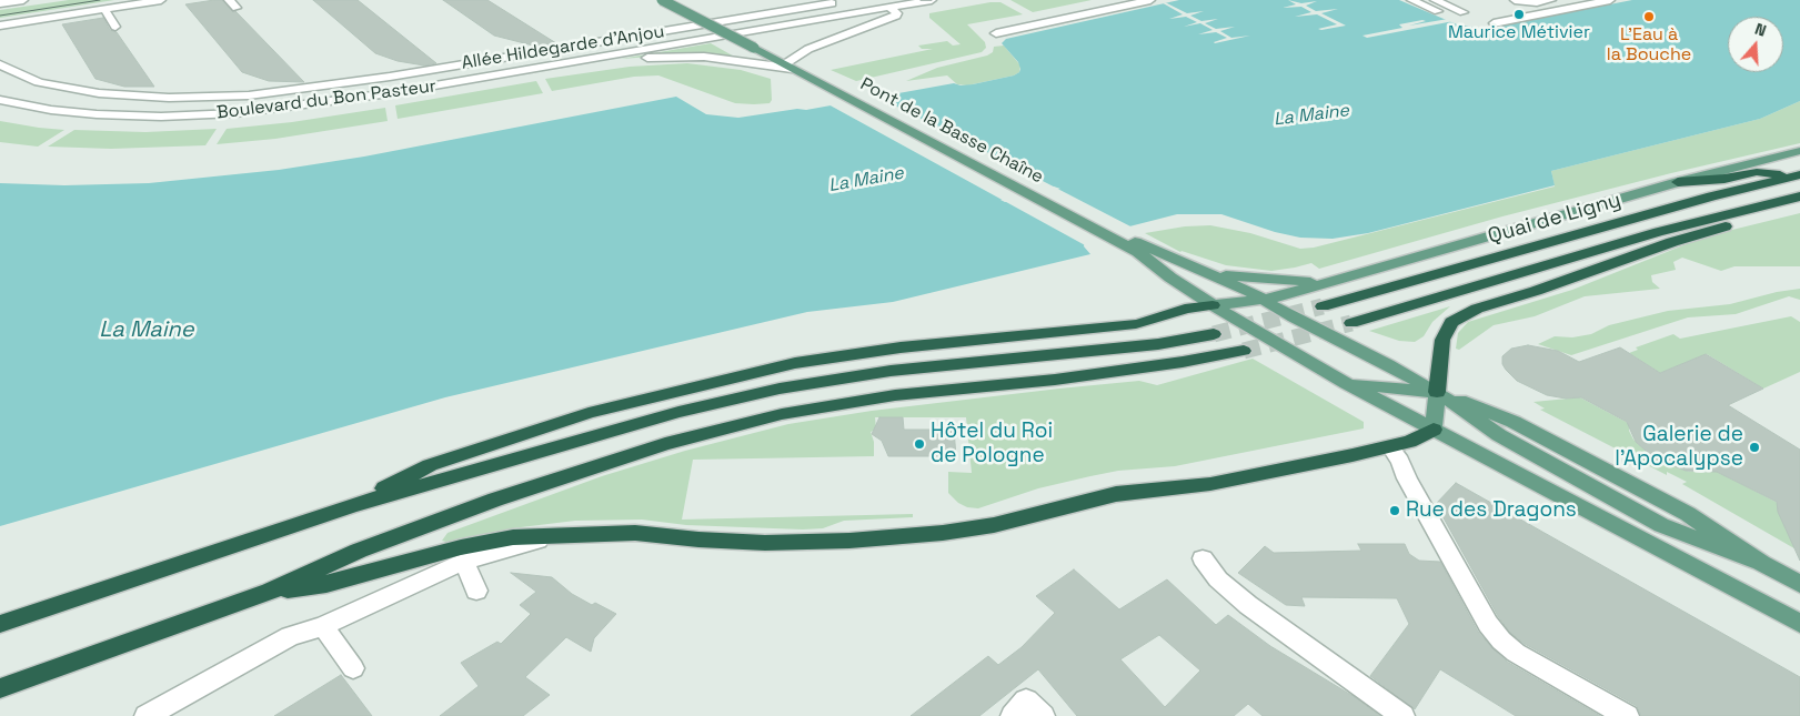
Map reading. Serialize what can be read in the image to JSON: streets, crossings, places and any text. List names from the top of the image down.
{
  "streets": {
    "highway": ["Quai de Ligny"],
    "main road": ["Pont de la Basse Chaîne"],
    "street": ["Allée Hildegarde d'Anjou", "Boulevard du Bon Pasteur"]
  },
  "crossings": [
    ["Allée Hildegarde d'Anjou", "Boulevard du Bon Pasteur"]
  ],
  "water": ["La Maine"],
  "places": [
    "Maurice Métivier",
    "L'Eau à la Bouche",
    "Hôtel du Roi de Pologne",
    "Galerie de l'Apocalypse",
    "Rue des Dragons"
  ],
  "north": "top"
}
